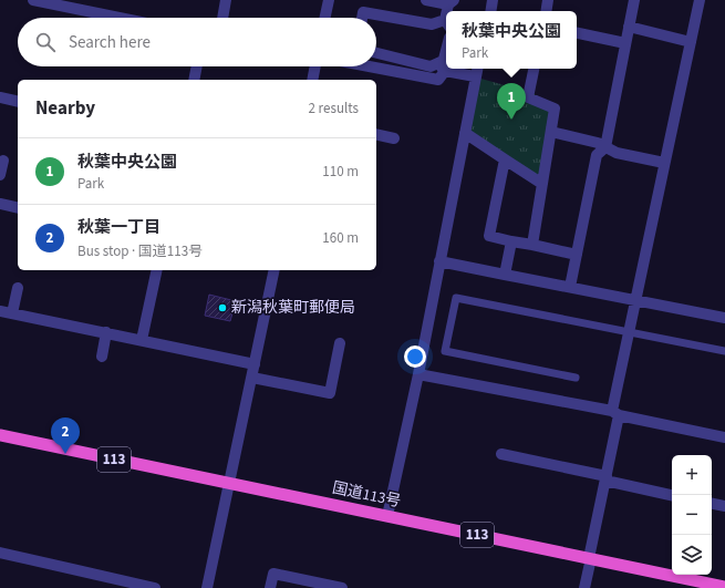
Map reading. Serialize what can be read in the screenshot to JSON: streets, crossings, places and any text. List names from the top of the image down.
{
  "streets": {
    "highway": ["113", "国道113号"]
  },
  "places": ["新潟秋葉町郵便局"],
  "page": {
    "popup": ["秋葉中央公園", "Park"],
    "search": "Search here",
    "heading": ["Nearby", "2 results"],
    "pins": ["1", "2"],
    "list": [
      {
        "mark": "1",
        "name": "秋葉中央公園",
        "note": "Park",
        "value": "110 m"
      },
      {
        "mark": "2",
        "name": "秋葉一丁目",
        "note": "Bus stop · 国道113号",
        "value": "160 m"
      }
    ],
    "map_buttons": ["+", "−"]
  }
}
